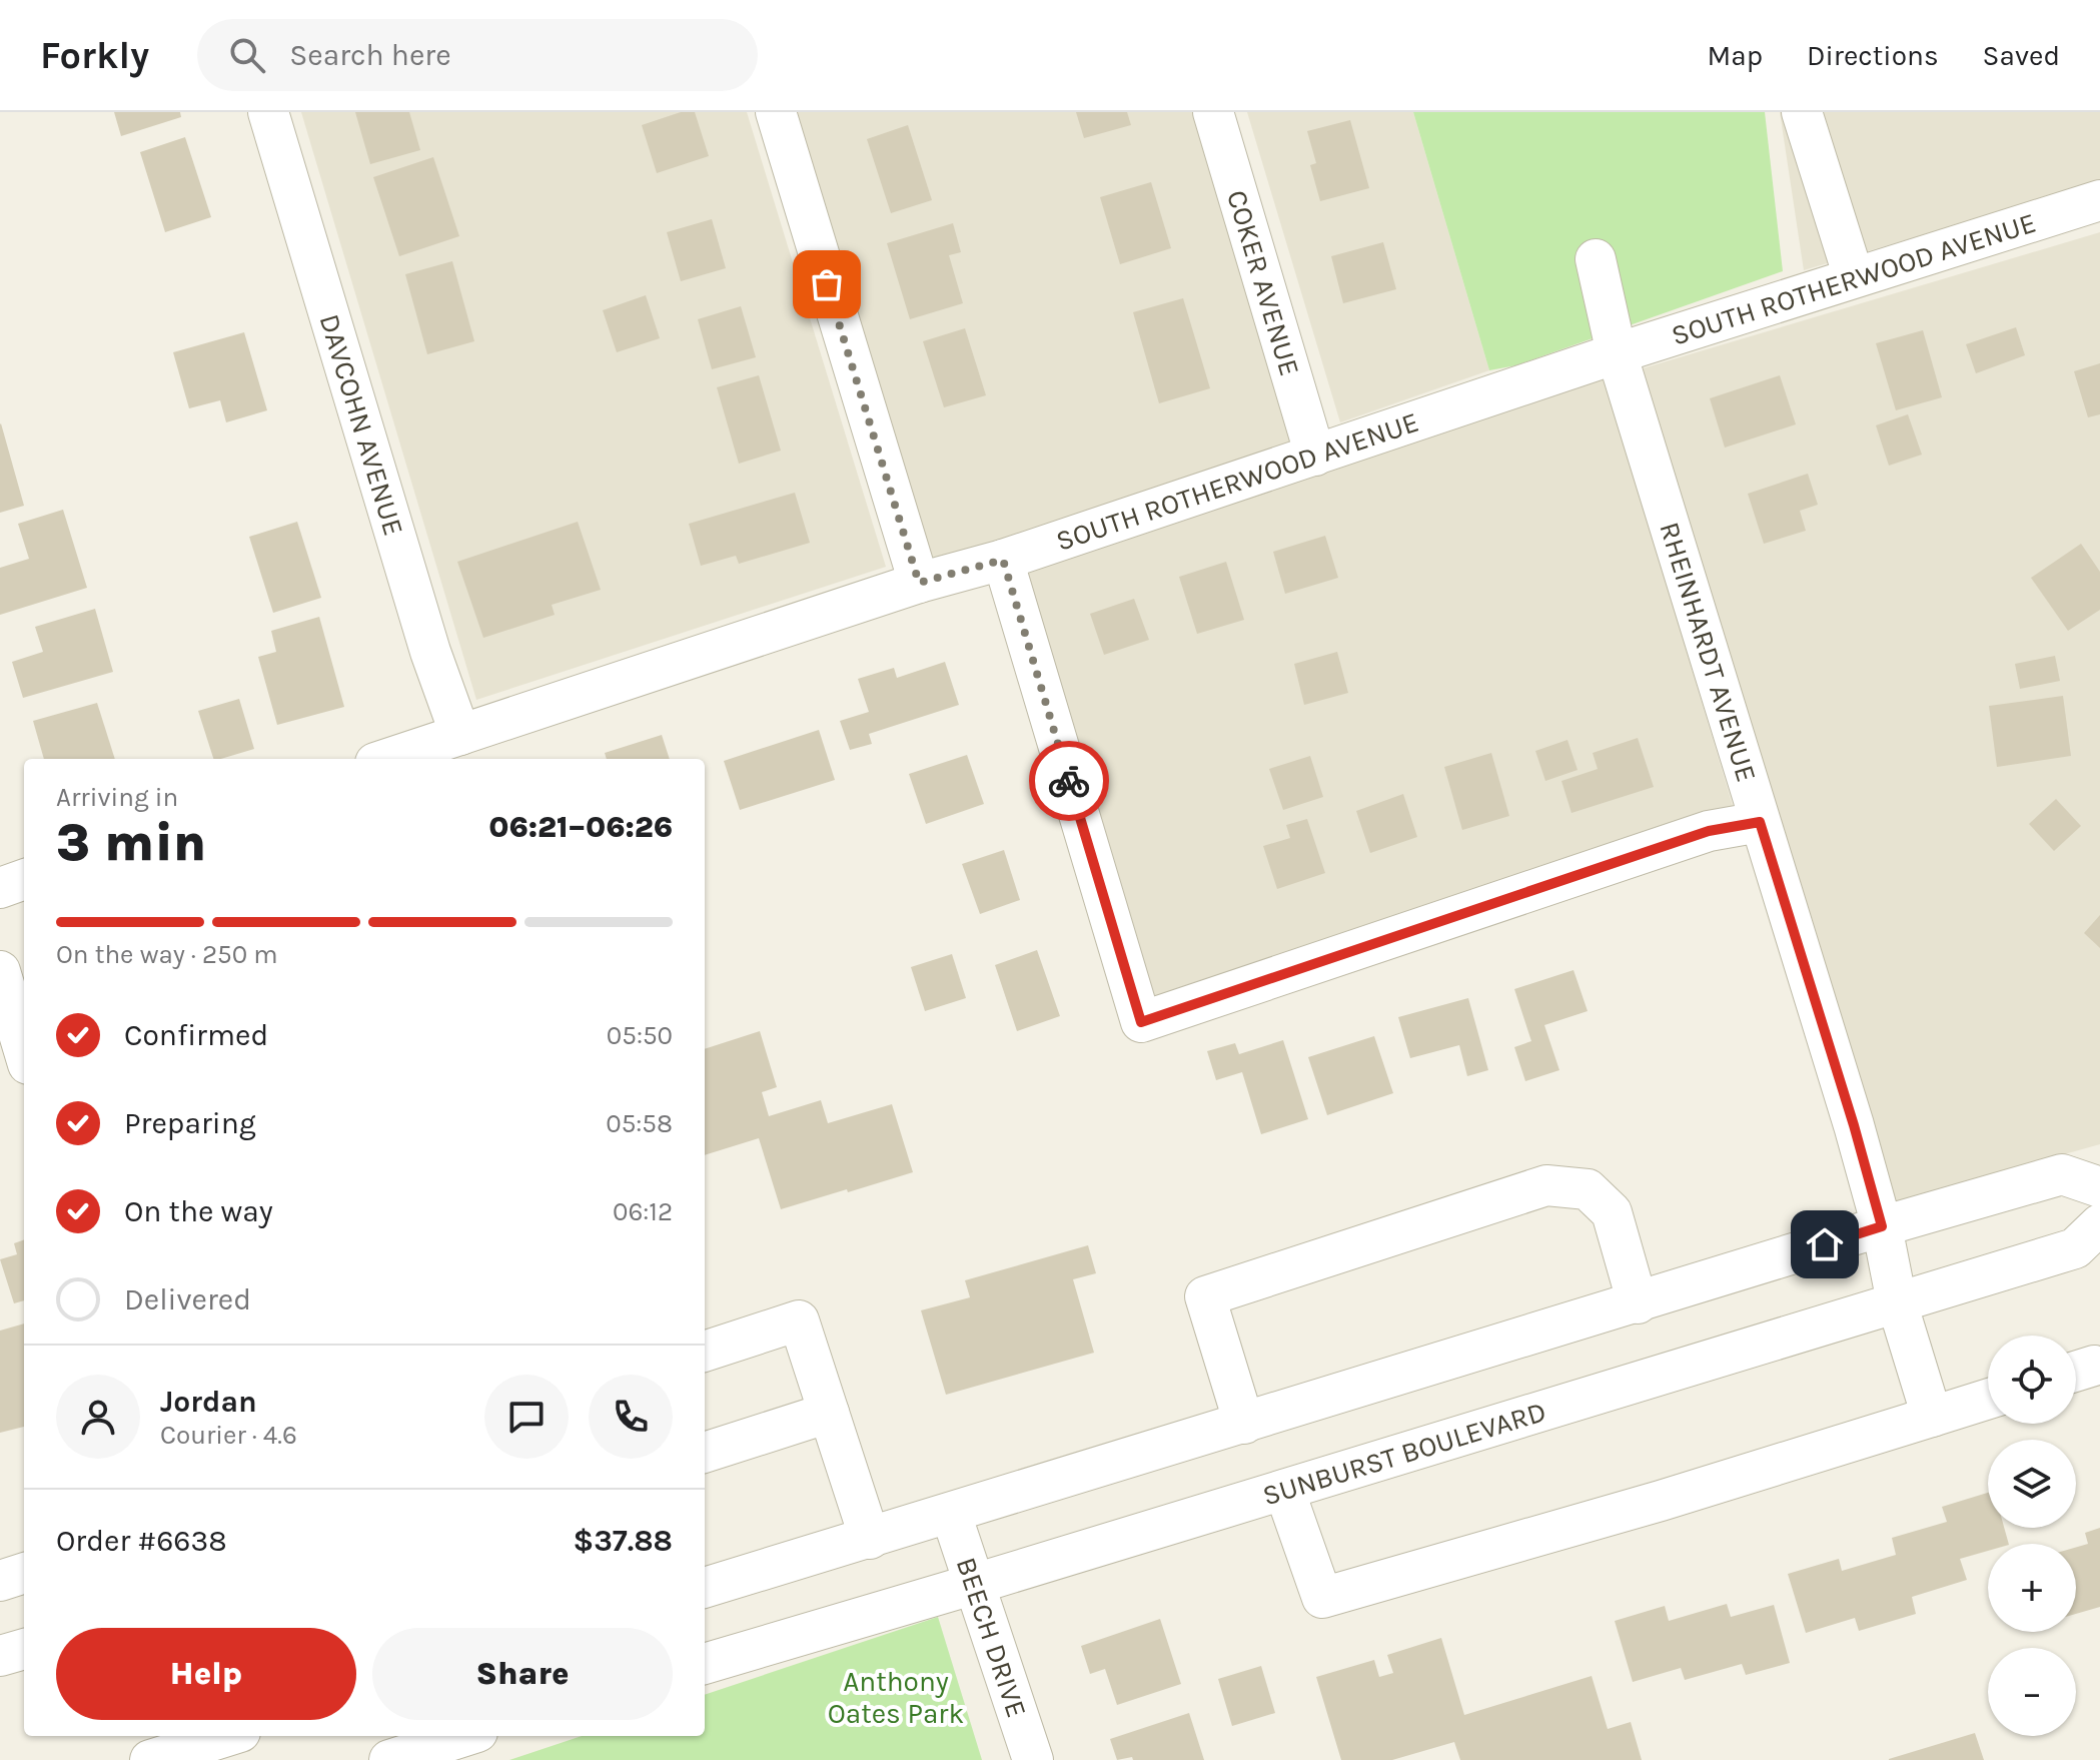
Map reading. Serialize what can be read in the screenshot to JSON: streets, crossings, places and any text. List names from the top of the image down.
{
  "streets": {
    "street": [
      "SOUTH ROTHERWOOD AVENUE",
      "COKER AVENUE",
      "DAVCOHN AVENUE",
      "RHEINHARDT AVENUE",
      "SUNBURST BOULEVARD",
      "BEECH DRIVE"
    ]
  },
  "crossings": [
    ["SOUTH ROTHERWOOD AVENUE", "COKER AVENUE"],
    ["SOUTH ROTHERWOOD AVENUE", "DAVCOHN AVENUE"],
    ["SOUTH ROTHERWOOD AVENUE", "RHEINHARDT AVENUE"],
    ["RHEINHARDT AVENUE", "SUNBURST BOULEVARD"],
    ["SUNBURST BOULEVARD", "BEECH DRIVE"]
  ],
  "parks": ["Anthony Oates Park"],
  "page": {
    "header": "Forkly",
    "search": "Search here",
    "nav": ["Map", "Directions", "Saved"],
    "heading": ["3 min", "Arriving in", "06:21–06:26"],
    "panel": [
      "Jordan",
      "Courier · 4.6",
      "Order #6638",
      "$37.88"
    ],
    "bar": "On the way · 250 m",
    "list": [
      ["Confirmed", "05:50"],
      ["Preparing", "05:58"],
      ["On the way", "06:12"],
      "Delivered"
    ],
    "map_buttons": ["+", "−"],
    "buttons": ["Help", "Share"]
  }
}
